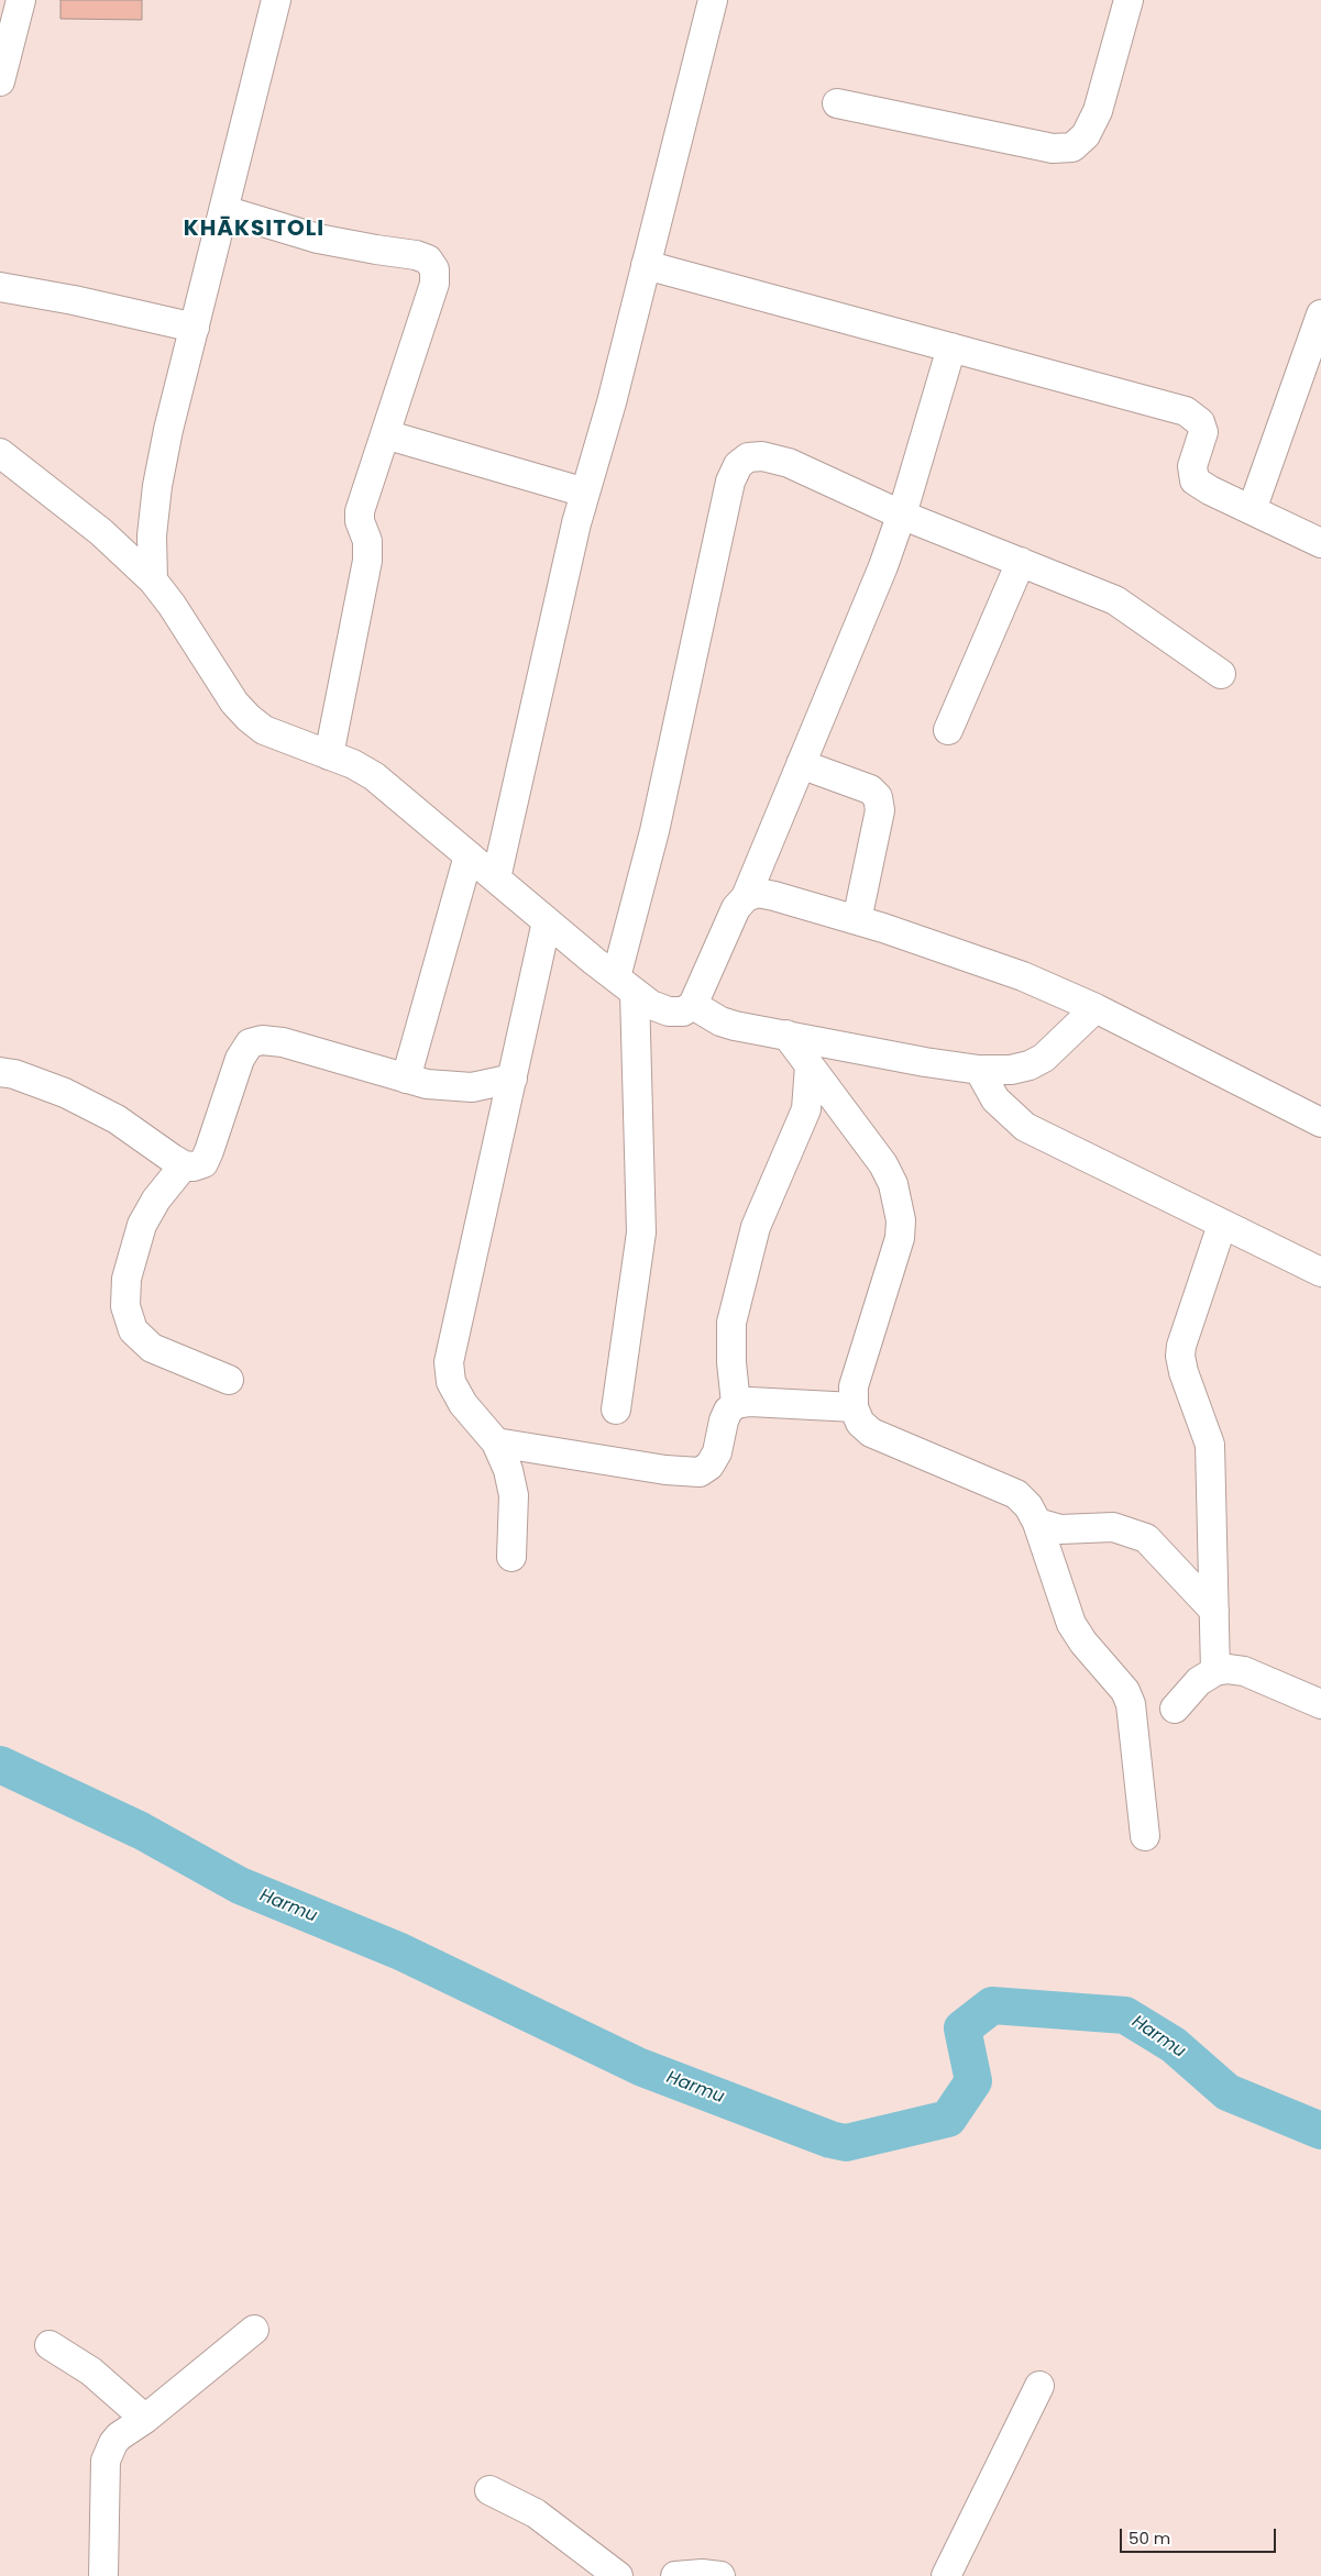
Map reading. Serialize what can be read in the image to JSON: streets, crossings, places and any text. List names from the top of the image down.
{
  "districts": ["KHĀKSITOLI"],
  "water": ["Harmu"],
  "scale_bar": "50 m"
}
